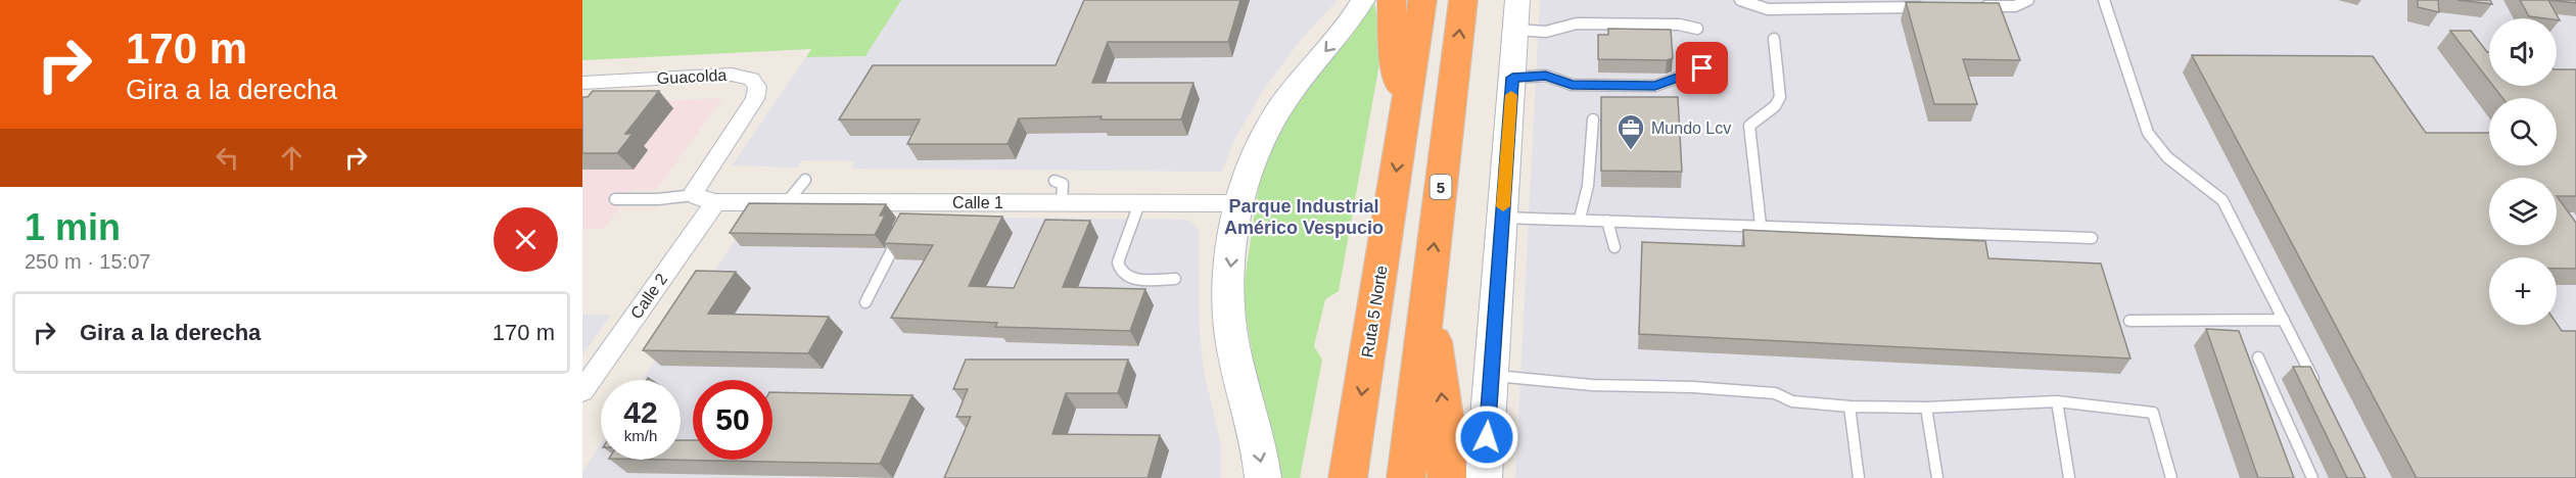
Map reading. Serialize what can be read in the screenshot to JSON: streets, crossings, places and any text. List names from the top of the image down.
{
  "streets": {
    "highway": ["5", "Ruta 5 Norte"],
    "street": ["Guacolda", "Calle 1", "Calle 2"]
  },
  "crossings": [
    ["Guacolda", "Calle 1"],
    ["Guacolda", "Calle 2"],
    ["Calle 1", "Calle 2"]
  ],
  "districts": ["Parque Industrial Américo Vespucio"],
  "places": {
    "office": ["Mundo Lcv"]
  },
  "page": {
    "turn": ["170 m", "Gira a la derecha"],
    "map_buttons": "+",
    "heading": ["1 min", "250 m · 15:07"],
    "list": [
      {
        "name": "Gira a la derecha",
        "value": "170 m"
      }
    ],
    "speed": "42 km/h",
    "limit": "50"
  }
}
